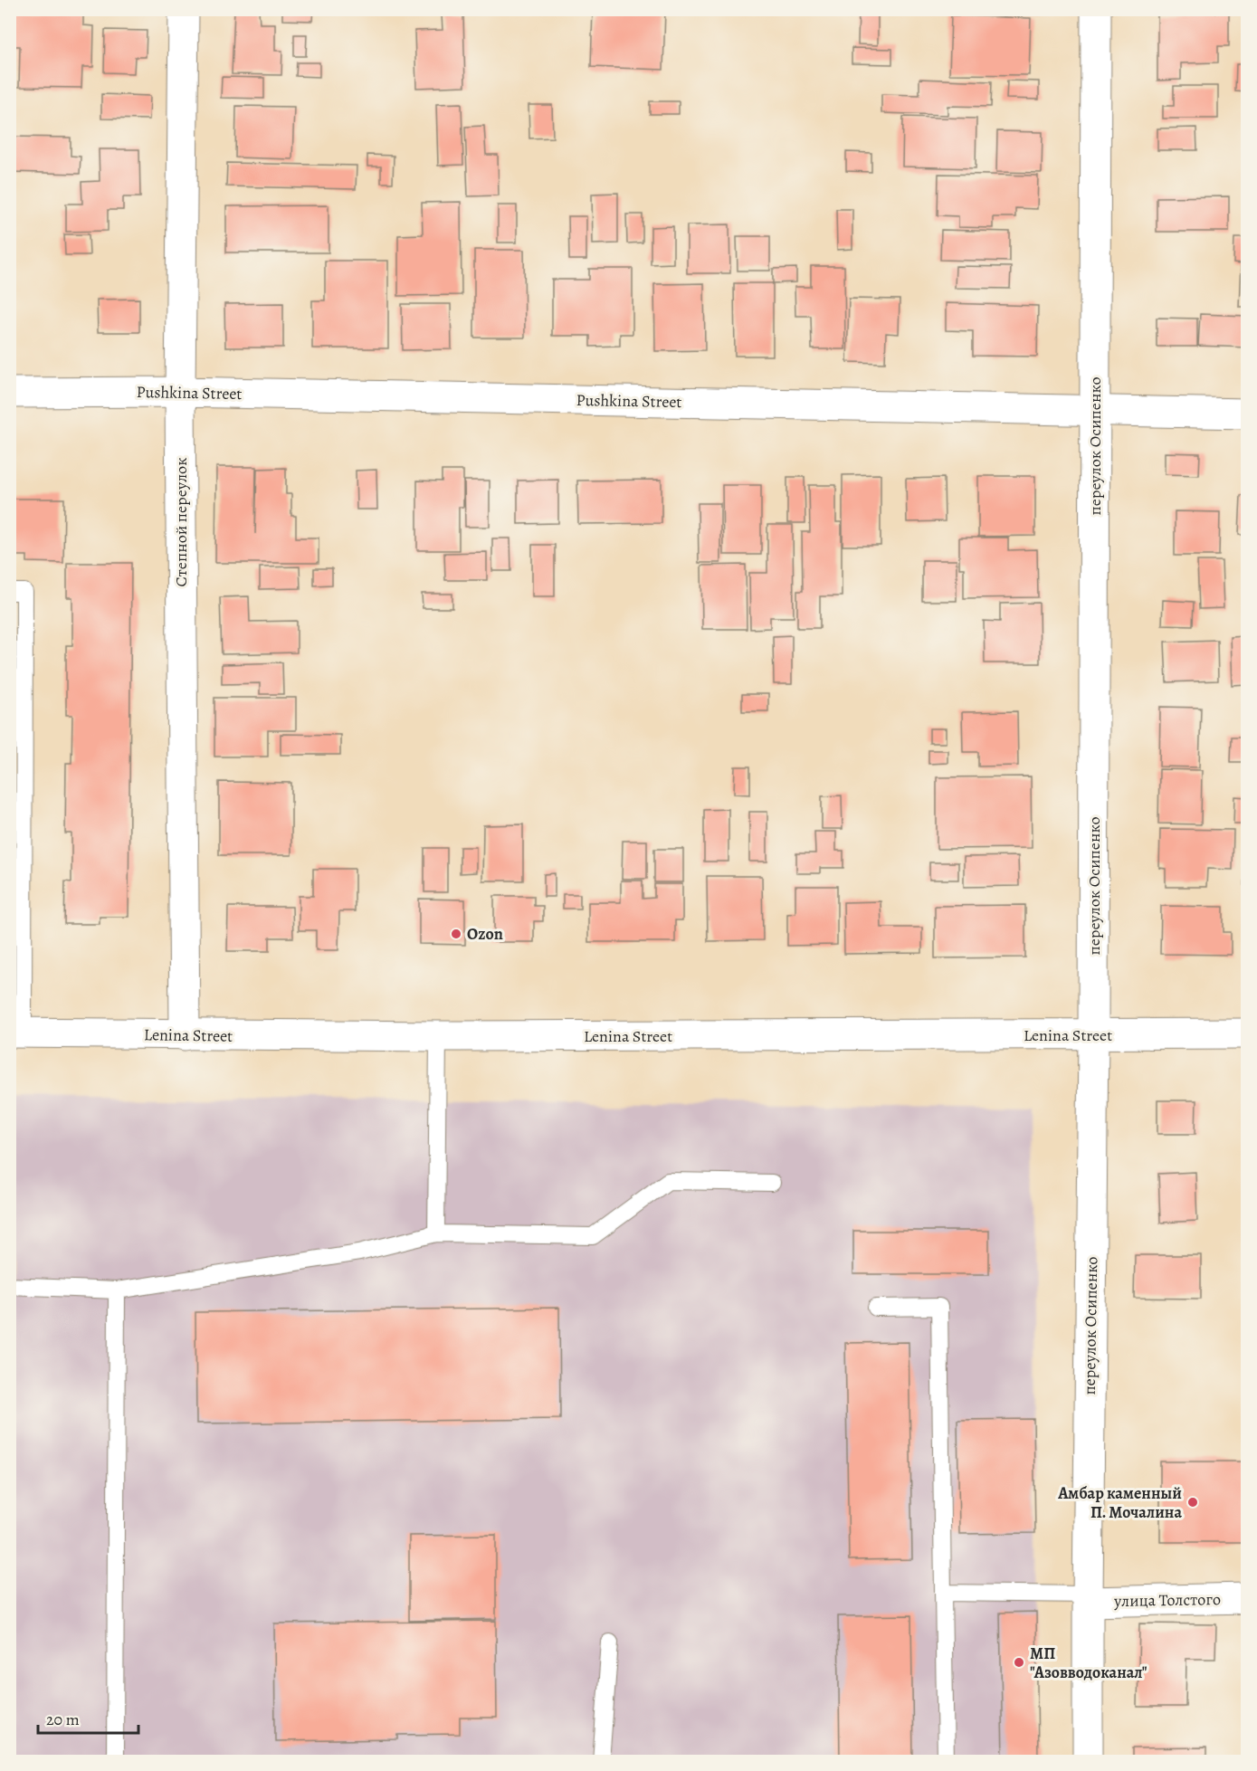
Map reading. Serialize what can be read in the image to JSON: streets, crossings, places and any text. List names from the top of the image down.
{
  "streets": {
    "street": [
      "Pushkina Street",
      "переулок Осипенко",
      "Степной переулок",
      "Lenina Street",
      "улица Толстого"
    ]
  },
  "crossings": [
    ["Pushkina Street", "переулок Осипенко"],
    ["Pushkina Street", "Степной переулок"],
    ["переулок Осипенко", "Lenina Street"],
    ["переулок Осипенко", "улица Толстого"],
    ["Степной переулок", "Lenina Street"]
  ],
  "places": ["Ozon", "Амбар каменный П. Мочалина", "МП \"Азовводоканал\""],
  "scale_bar": "20 m"
}
